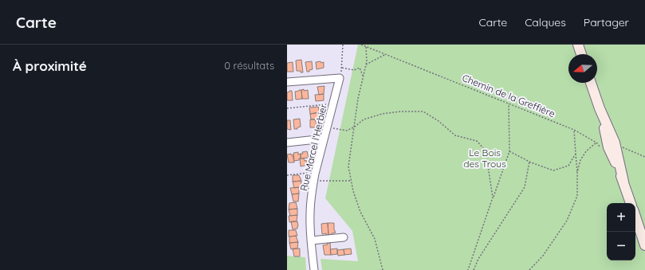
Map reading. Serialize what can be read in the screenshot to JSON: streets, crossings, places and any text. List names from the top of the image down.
{
  "streets": {
    "street": ["Rue Marcel l'Herbier"],
    "path": ["Chemin de la Greffière"]
  },
  "parks": ["Le Bois des Trous"],
  "north": "left",
  "page": {
    "header": "Carte",
    "nav": ["Carte", "Calques", "Partager"],
    "heading": ["À proximité", "0 résultats"],
    "map_buttons": ["+", "−"]
  }
}
